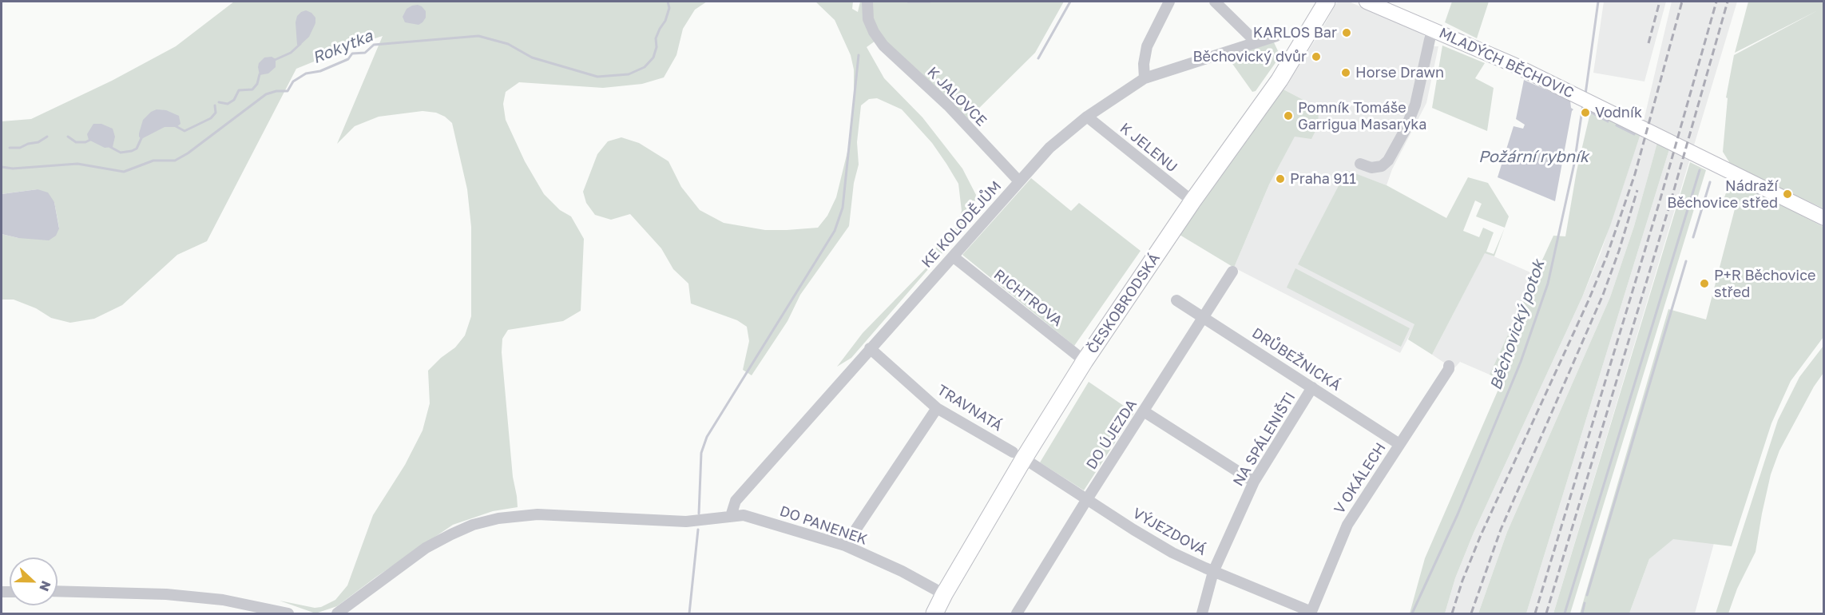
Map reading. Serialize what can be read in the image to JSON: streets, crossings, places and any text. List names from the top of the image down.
{
  "streets": {
    "main road": ["ČESKOBRODSKÁ"],
    "street": [
      "MLADÝCH BĚCHOVIC",
      "K JALOVCE",
      "K JELENU",
      "KE KOLODĚJŮM",
      "RICHTROVA",
      "DRŮBEŽNICKÁ",
      "TRAVNATÁ",
      "DO ÚJEZDA",
      "NA SPÁLENIŠTI",
      "V OKÁLECH",
      "DO PANENEK",
      "VÝJEZDOVÁ"
    ]
  },
  "crossings": [
    ["K JALOVCE", "KE KOLODĚJŮM"],
    ["K JELENU", "KE KOLODĚJŮM"],
    ["K JELENU", "ČESKOBRODSKÁ"],
    ["KE KOLODĚJŮM", "RICHTROVA"],
    ["KE KOLODĚJŮM", "TRAVNATÁ"],
    ["KE KOLODĚJŮM", "DO PANENEK"],
    ["RICHTROVA", "ČESKOBRODSKÁ"],
    ["ČESKOBRODSKÁ", "TRAVNATÁ"],
    ["ČESKOBRODSKÁ", "DO PANENEK"],
    ["ČESKOBRODSKÁ", "VÝJEZDOVÁ"],
    ["DRŮBEŽNICKÁ", "DO ÚJEZDA"],
    ["DRŮBEŽNICKÁ", "NA SPÁLENIŠTI"],
    ["DRŮBEŽNICKÁ", "V OKÁLECH"],
    ["TRAVNATÁ", "VÝJEZDOVÁ"],
    ["DO ÚJEZDA", "VÝJEZDOVÁ"],
    ["NA SPÁLENIŠTI", "VÝJEZDOVÁ"],
    ["V OKÁLECH", "VÝJEZDOVÁ"]
  ],
  "water": ["Rokytka", "Požární rybník", "Běchovický potok"],
  "places": [
    "KARLOS Bar",
    "Běchovický dvůr",
    "Horse Drawn",
    "Vodník",
    "Pomník Tomáše Garrigua Masaryka",
    "Praha 911",
    "Nádraží Běchovice střed",
    "P+R Běchovice střed"
  ],
  "north": "right"
}
